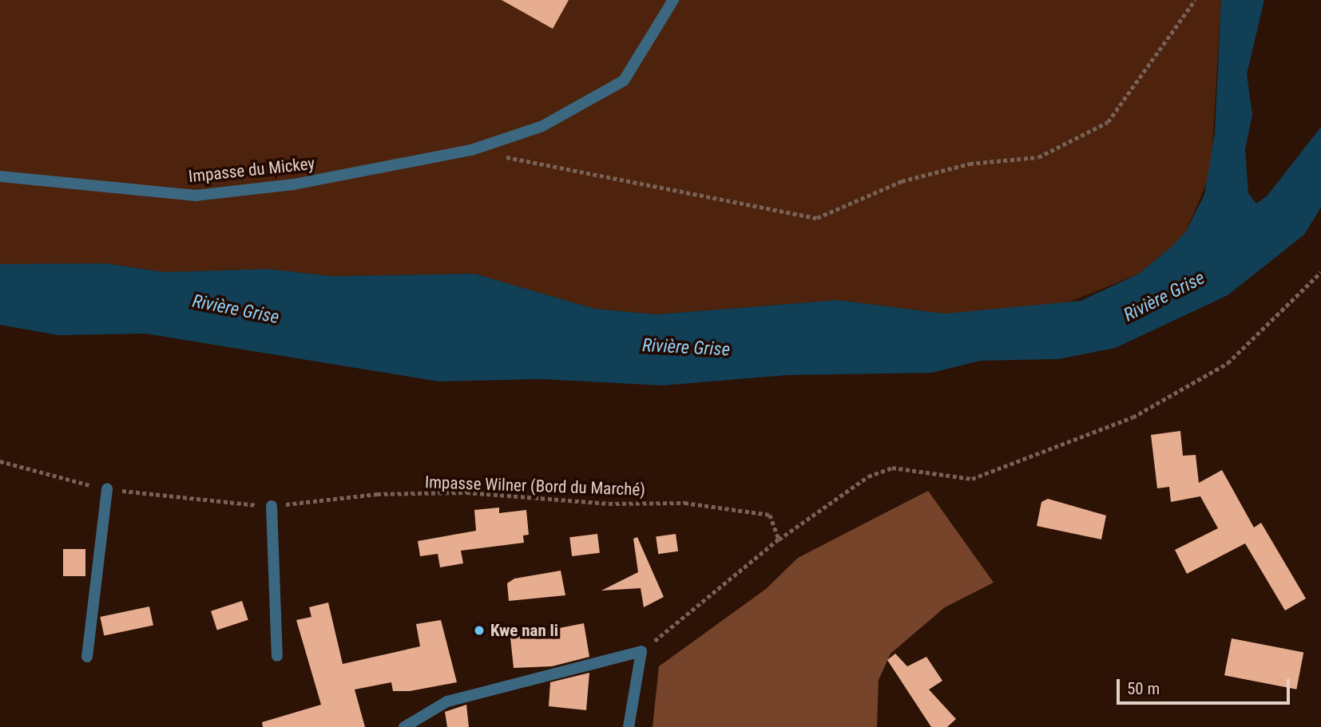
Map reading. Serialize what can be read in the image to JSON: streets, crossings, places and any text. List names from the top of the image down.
{
  "streets": {
    "street": ["Impasse du Mickey"],
    "path": ["Impasse Wilner (Bord du Marché)"]
  },
  "water": ["Rivière Grise"],
  "places": ["Kwe nan li"],
  "scale_bar": "50 m"
}
